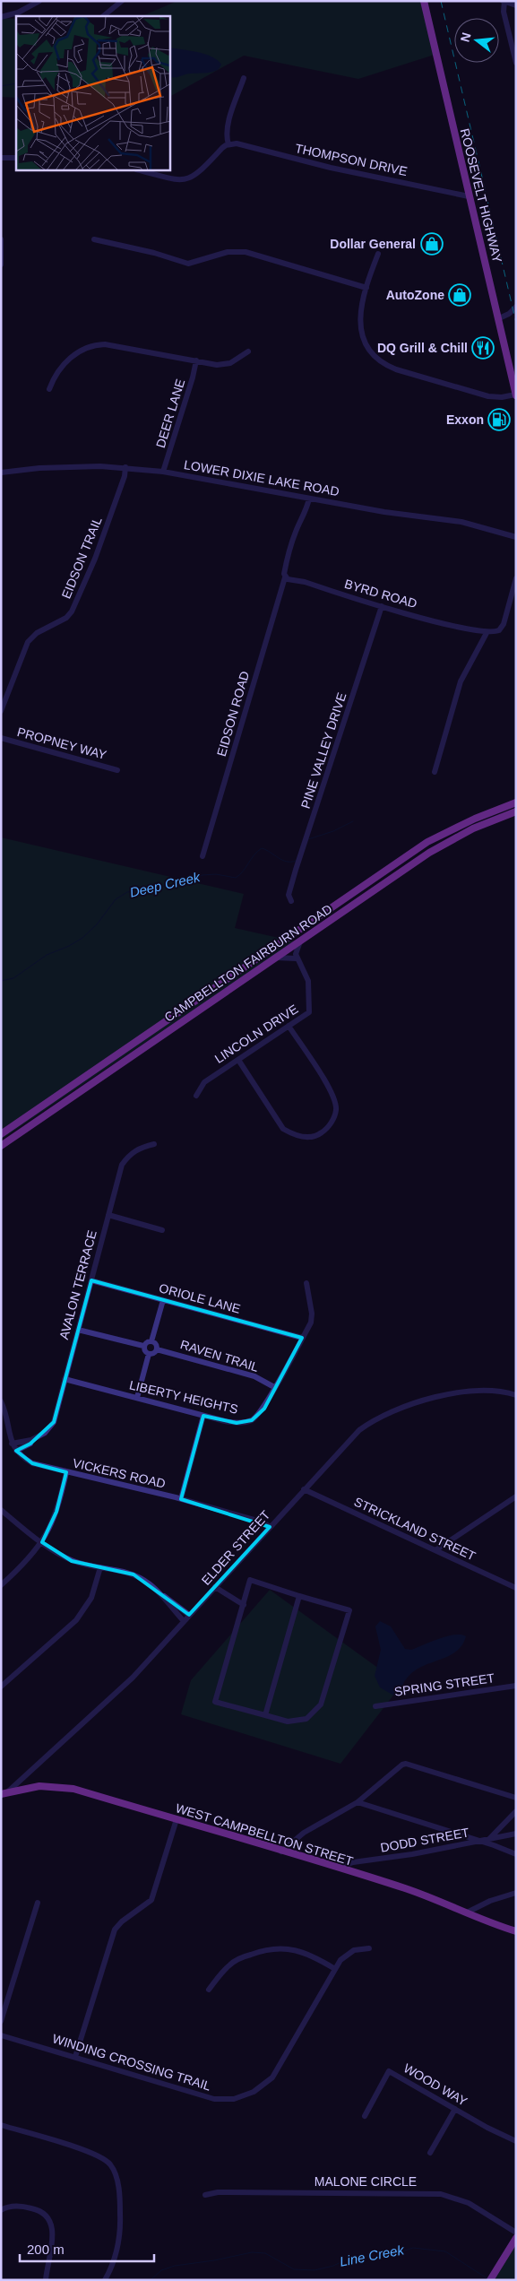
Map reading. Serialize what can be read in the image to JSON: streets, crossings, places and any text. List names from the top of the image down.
{
  "streets": {
    "main road": ["ROOSEVELT HIGHWAY", "CAMPBELLTON FAIRBURN ROAD", "WEST CAMPBELLTON STREET"],
    "street": [
      "THOMPSON DRIVE",
      "DEER LANE",
      "LOWER DIXIE LAKE ROAD",
      "EIDSON TRAIL",
      "BYRD ROAD",
      "EIDSON ROAD",
      "PROPNEY WAY",
      "PINE VALLEY DRIVE",
      "LINCOLN DRIVE",
      "AVALON TERRACE",
      "ORIOLE LANE",
      "RAVEN TRAIL",
      "LIBERTY HEIGHTS",
      "VICKERS ROAD",
      "STRICKLAND STREET",
      "ELDER STREET",
      "SPRING STREET",
      "DODD STREET",
      "WINDING CROSSING TRAIL",
      "WOOD WAY",
      "MALONE CIRCLE"
    ]
  },
  "crossings": [
    ["THOMPSON DRIVE", "ROOSEVELT HIGHWAY"],
    ["DEER LANE", "LOWER DIXIE LAKE ROAD"],
    ["LOWER DIXIE LAKE ROAD", "EIDSON TRAIL"],
    ["BYRD ROAD", "EIDSON ROAD"],
    ["BYRD ROAD", "PINE VALLEY DRIVE"],
    ["AVALON TERRACE", "ORIOLE LANE"],
    ["AVALON TERRACE", "LIBERTY HEIGHTS"],
    ["AVALON TERRACE", "VICKERS ROAD"],
    ["ORIOLE LANE", "LIBERTY HEIGHTS"],
    ["RAVEN TRAIL", "LIBERTY HEIGHTS"],
    ["VICKERS ROAD", "ELDER STREET"],
    ["STRICKLAND STREET", "ELDER STREET"],
    ["ELDER STREET", "WEST CAMPBELLTON STREET"],
    ["WEST CAMPBELLTON STREET", "DODD STREET"]
  ],
  "water": ["Deep Creek", "Line Creek"],
  "places": {
    "shop": ["Dollar General", "AutoZone"],
    "restaurant": ["DQ Grill & Chill"],
    "fuel station": ["Exxon"]
  },
  "scale_bar": "200 m",
  "north": "left"
}
